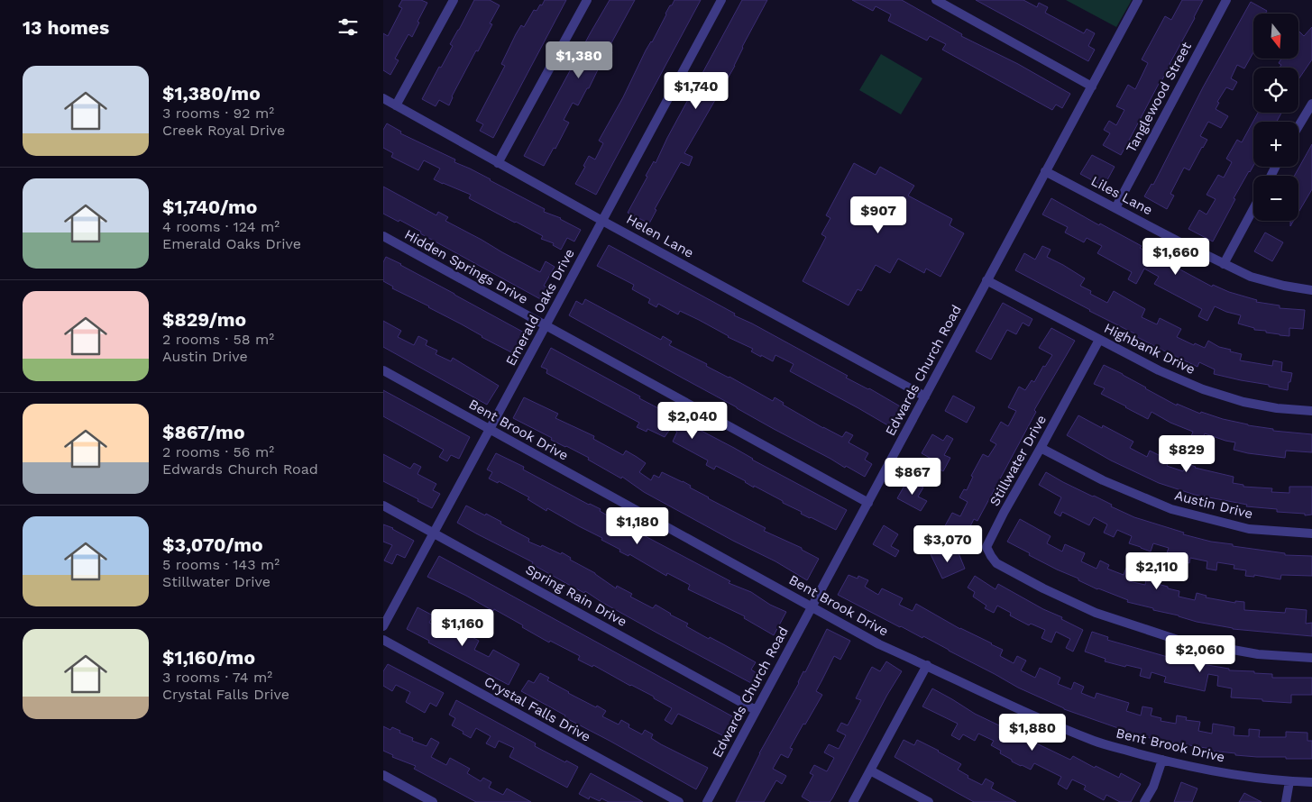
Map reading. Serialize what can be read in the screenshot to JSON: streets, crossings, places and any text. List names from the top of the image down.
{
  "streets": {
    "street": [
      "Tanglewood Street",
      "Liles Lane",
      "Helen Lane",
      "Hidden Springs Drive",
      "Emerald Oaks Drive",
      "Highbank Drive",
      "Edwards Church Road",
      "Bent Brook Drive",
      "Stillwater Drive",
      "Austin Drive",
      "Spring Rain Drive",
      "Crystal Falls Drive"
    ]
  },
  "crossings": [
    ["Tanglewood Street", "Liles Lane"],
    ["Liles Lane", "Edwards Church Road"],
    ["Helen Lane", "Emerald Oaks Drive"],
    ["Helen Lane", "Edwards Church Road"],
    ["Hidden Springs Drive", "Emerald Oaks Drive"],
    ["Hidden Springs Drive", "Edwards Church Road"],
    ["Emerald Oaks Drive", "Bent Brook Drive"],
    ["Emerald Oaks Drive", "Spring Rain Drive"],
    ["Highbank Drive", "Edwards Church Road"],
    ["Highbank Drive", "Stillwater Drive"],
    ["Edwards Church Road", "Bent Brook Drive"],
    ["Edwards Church Road", "Spring Rain Drive"],
    ["Stillwater Drive", "Austin Drive"]
  ],
  "north": "bottom",
  "page": {
    "heading": "13 homes",
    "map_buttons": ["+", "−"],
    "price": [
      "$1,380",
      "$1,740",
      "$907",
      "$1,660",
      "$2,040",
      "$829",
      "$867",
      "$1,180",
      "$3,070",
      "$2,110",
      "$1,160",
      "$2,060",
      "$1,880"
    ],
    "list": [
      {
        "name": "$1,380/mo",
        "note": "3 rooms · 92 m² · Creek Royal Drive"
      },
      {
        "name": "$1,740/mo",
        "note": "4 rooms · 124 m² · Emerald Oaks Drive"
      },
      {
        "name": "$829/mo",
        "note": "2 rooms · 58 m² · Austin Drive"
      },
      {
        "name": "$867/mo",
        "note": "2 rooms · 56 m² · Edwards Church Road"
      },
      {
        "name": "$3,070/mo",
        "note": "5 rooms · 143 m² · Stillwater Drive"
      },
      {
        "name": "$1,160/mo",
        "note": "3 rooms · 74 m² · Crystal Falls Drive"
      }
    ]
  }
}
